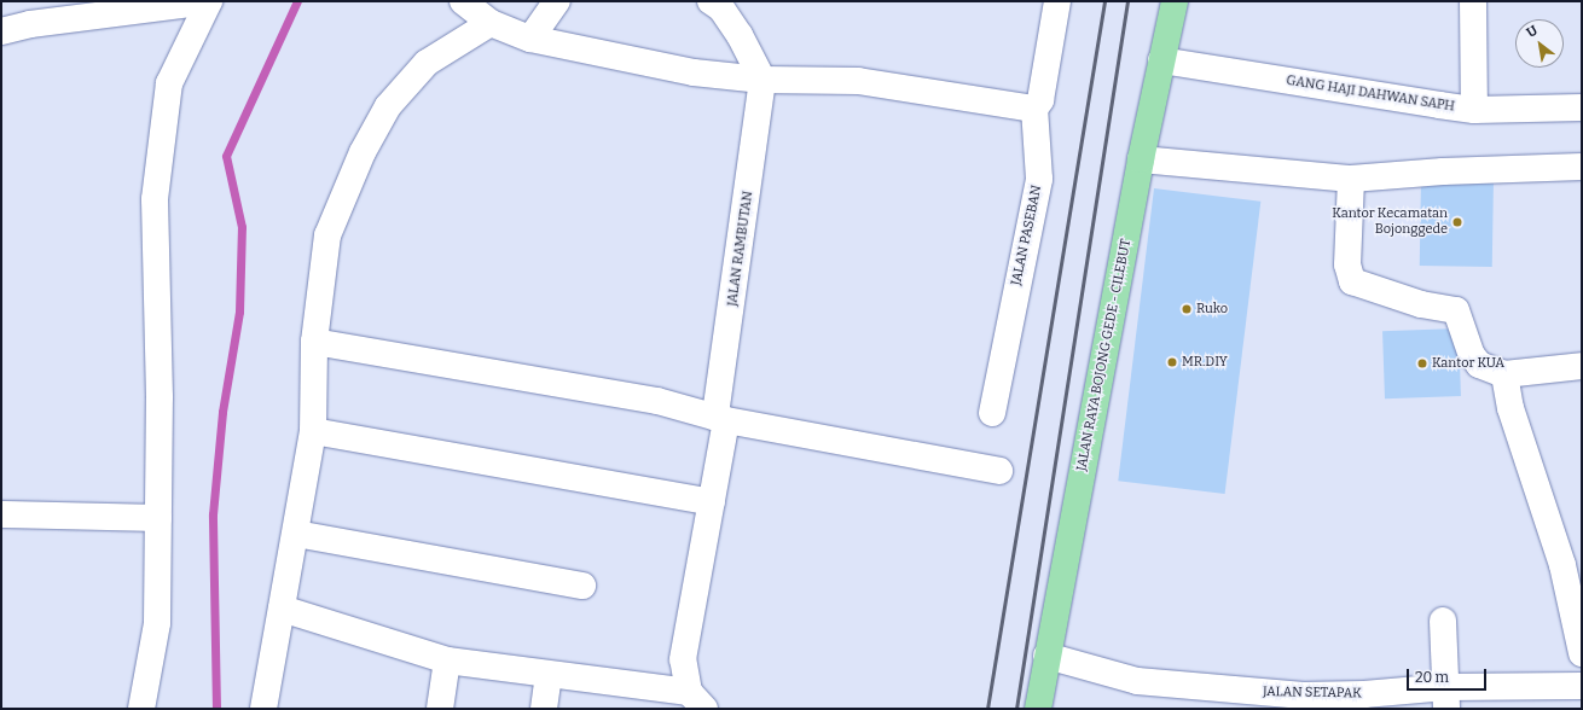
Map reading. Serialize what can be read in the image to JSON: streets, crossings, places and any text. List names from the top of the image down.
{
  "streets": {
    "main road": ["JALAN RAYA BOJONG GEDE - CILEBUT"],
    "street": [
      "GANG HAJI DAHWAN SAPH",
      "JALAN PASEBAN",
      "JALAN RAMBUTAN",
      "JALAN SETAPAK"
    ]
  },
  "crossings": [
    ["GANG HAJI DAHWAN SAPH", "JALAN RAYA BOJONG GEDE - CILEBUT"],
    ["JALAN RAYA BOJONG GEDE - CILEBUT", "JALAN SETAPAK"]
  ],
  "places": [
    "Kantor Kecamatan Bojonggede",
    "Ruko",
    "MR.DIY",
    "Kantor KUA"
  ],
  "scale_bar": "20 m",
  "north": "top left"
}
